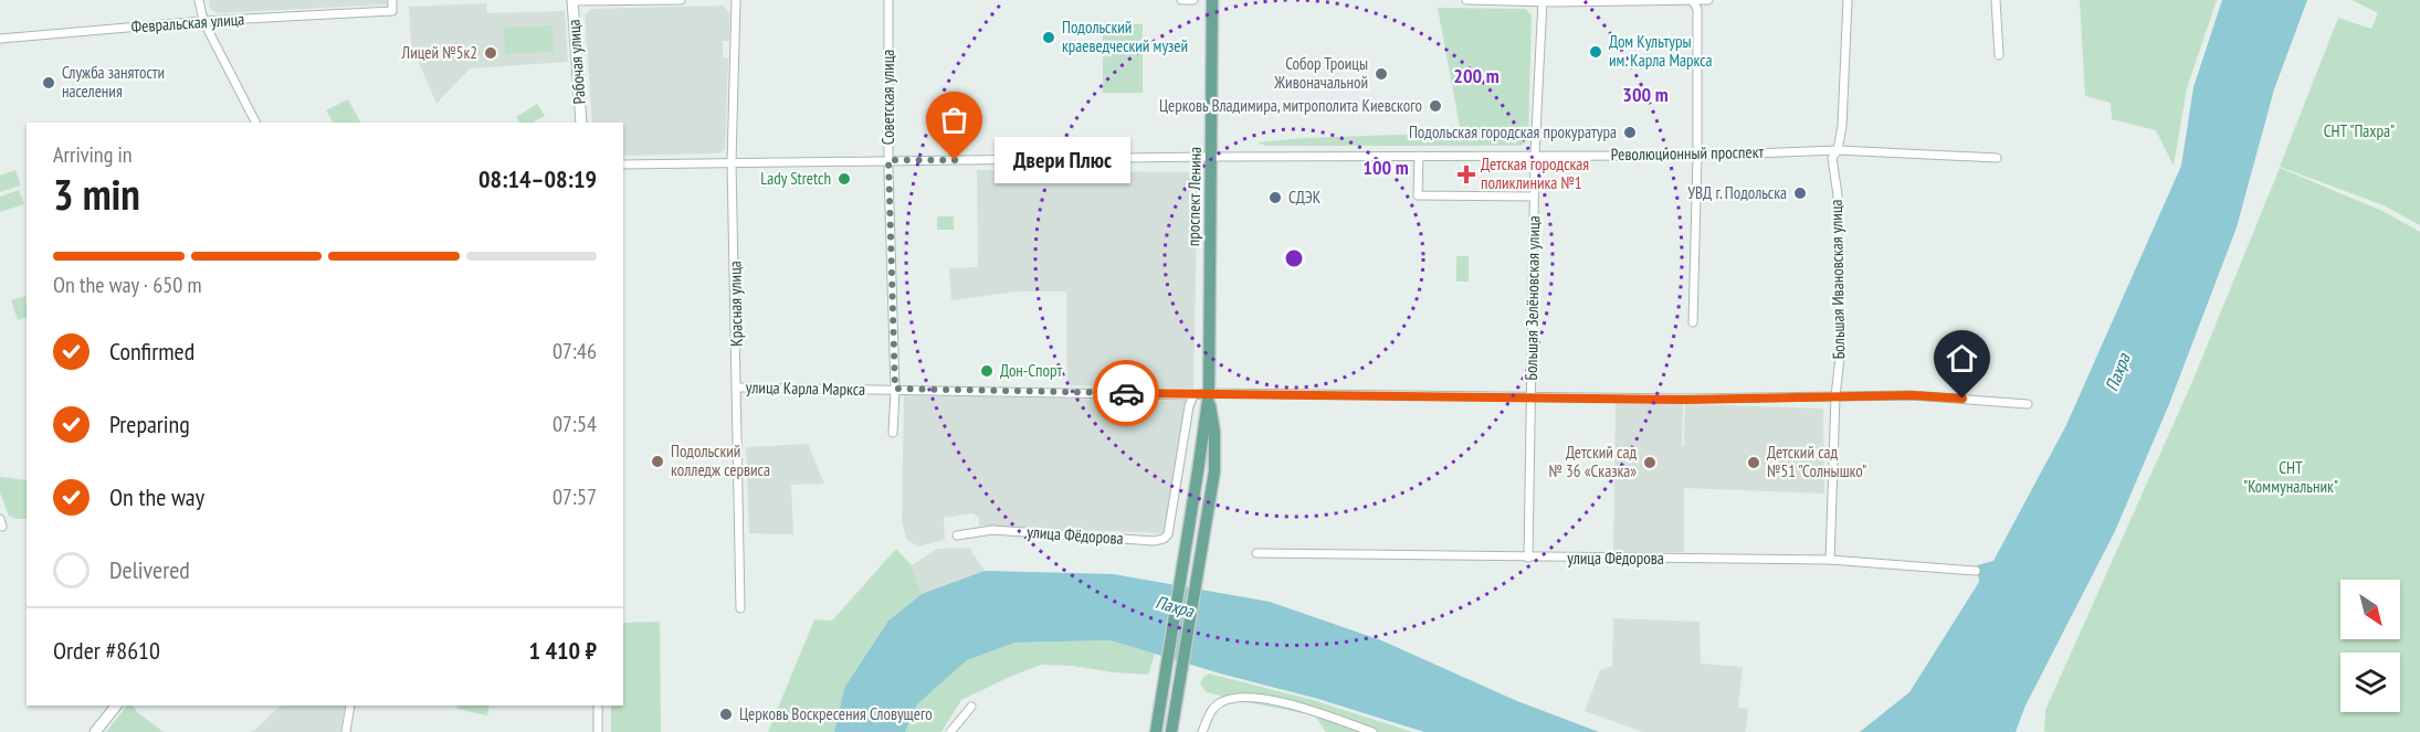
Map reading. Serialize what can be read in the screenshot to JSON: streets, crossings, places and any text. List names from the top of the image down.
{
  "streets": {
    "main road": ["проспект Ленина"],
    "street": [
      "Февральская улица",
      "Рабочая улица",
      "Советская улица",
      "Революционный проспект",
      "Большая Ивановская улица",
      "Большая Зелёновская улица",
      "Красная улица",
      "улица Карла Маркса",
      "улица Фёдорова"
    ]
  },
  "crossings": [
    ["Советская улица", "Революционный проспект"],
    ["Советская улица", "улица Карла Маркса"],
    ["Революционный проспект", "проспект Ленина"],
    ["Революционный проспект", "Большая Ивановская улица"],
    ["Революционный проспект", "Большая Зелёновская улица"],
    ["Революционный проспект", "Красная улица"],
    ["проспект Ленина", "улица Карла Маркса"],
    ["Большая Ивановская улица", "улица Карла Маркса"],
    ["Большая Ивановская улица", "улица Фёдорова"],
    ["Большая Зелёновская улица", "улица Карла Маркса"],
    ["Большая Зелёновская улица", "улица Фёдорова"],
    ["Красная улица", "улица Карла Маркса"],
    ["улица Карла Маркса", "улица Фёдорова"]
  ],
  "water": ["Пахра"],
  "parks": ["СНТ \"Пахра\"", "СНТ \"Коммунальник\""],
  "places": {
    "other": [
      "Подольский краеведческий музей",
      "Дом Культуры им. Карла Маркса",
      "Лицей №5к2",
      "Собор Троицы Живоначальной",
      "Служба занятости населения",
      "Церковь Владимира, митрополита Киевского",
      "Подольская городская прокуратура",
      "Двери Плюс",
      "Lady Stretch",
      "УВД г. Подольска",
      "СДЭК",
      "Дон-Спорт",
      "Подольский колледж сервиса",
      "Детский сад № 36 «Сказка»",
      "Детский сад №51 \"Солнышко\"",
      "Церковь Воскресения Словущего"
    ],
    "health": ["Детская городская поликлиника №1"]
  },
  "north": "bottom right",
  "page": {
    "heading": ["3 min", "Arriving in", "08:14–08:19"],
    "panel": ["Order #8610", "1 410 ₽"],
    "bubble": "Двери Плюс",
    "bar": "On the way · 650 m",
    "list": [
      ["Confirmed", "07:46"],
      ["Preparing", "07:54"],
      ["On the way", "07:57"],
      "Delivered"
    ]
  },
  "rings": ["200 m", "300 m", "100 m"]
}
